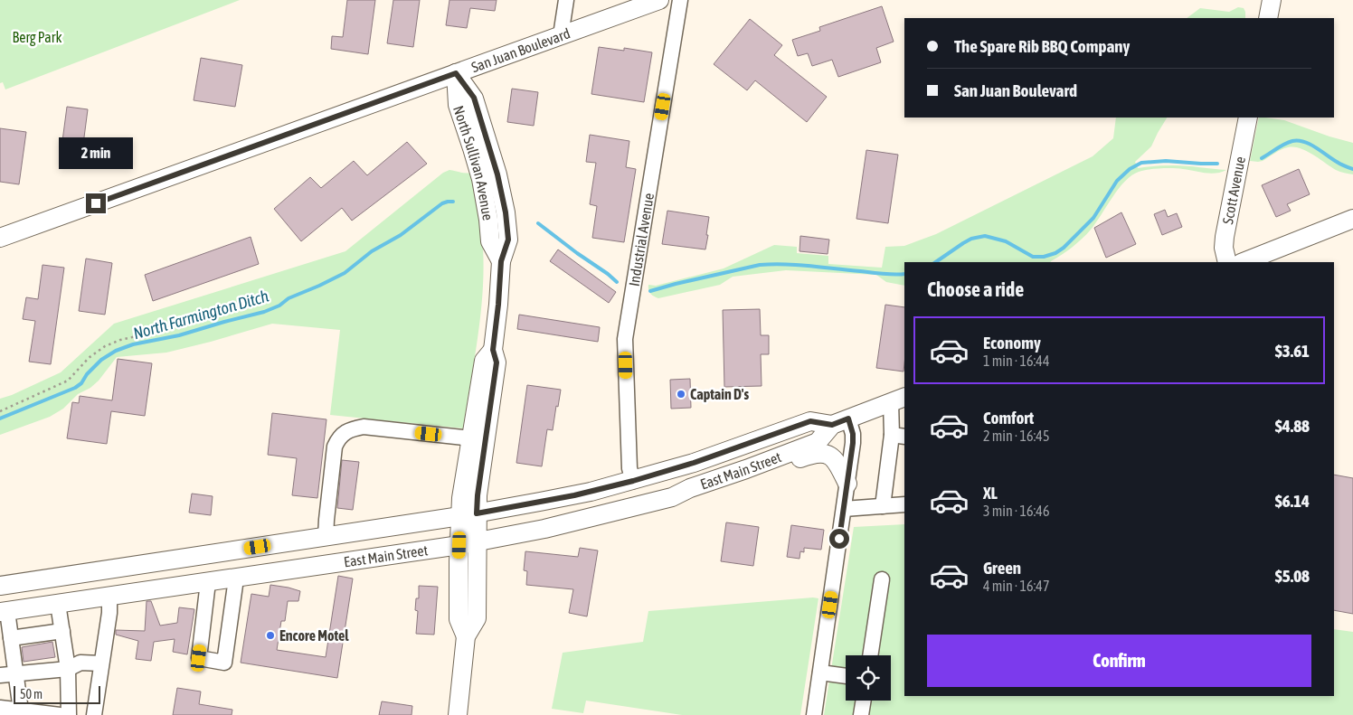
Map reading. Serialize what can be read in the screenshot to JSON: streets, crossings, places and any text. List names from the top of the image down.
{
  "streets": {
    "main road": [
      "San Juan Boulevard",
      "North Sullivan Avenue",
      "Scott Avenue",
      "East Main Street"
    ],
    "street": ["Industrial Avenue"]
  },
  "crossings": [
    ["San Juan Boulevard", "North Sullivan Avenue"],
    ["North Sullivan Avenue", "East Main Street"],
    ["Industrial Avenue", "East Main Street"]
  ],
  "water": ["North Farmington Ditch"],
  "parks": ["Berg Park"],
  "places": ["Captain D's", "Encore Motel"],
  "scale_bar": "50 m",
  "page": {
    "banner": ["The Spare Rib BBQ Company", "San Juan Boulevard"],
    "bubble": "2 min",
    "heading": "Choose a ride",
    "list": [
      {
        "name": "Economy",
        "note": "1 min · 16:44",
        "value": "$3.61"
      },
      {
        "name": "Comfort",
        "note": "2 min · 16:45",
        "value": "$4.88"
      },
      {
        "name": "XL",
        "note": "3 min · 16:46",
        "value": "$6.14"
      },
      {
        "name": "Green",
        "note": "4 min · 16:47",
        "value": "$5.08"
      }
    ],
    "buttons": "Confirm",
    "scale": "50 m"
  }
}
